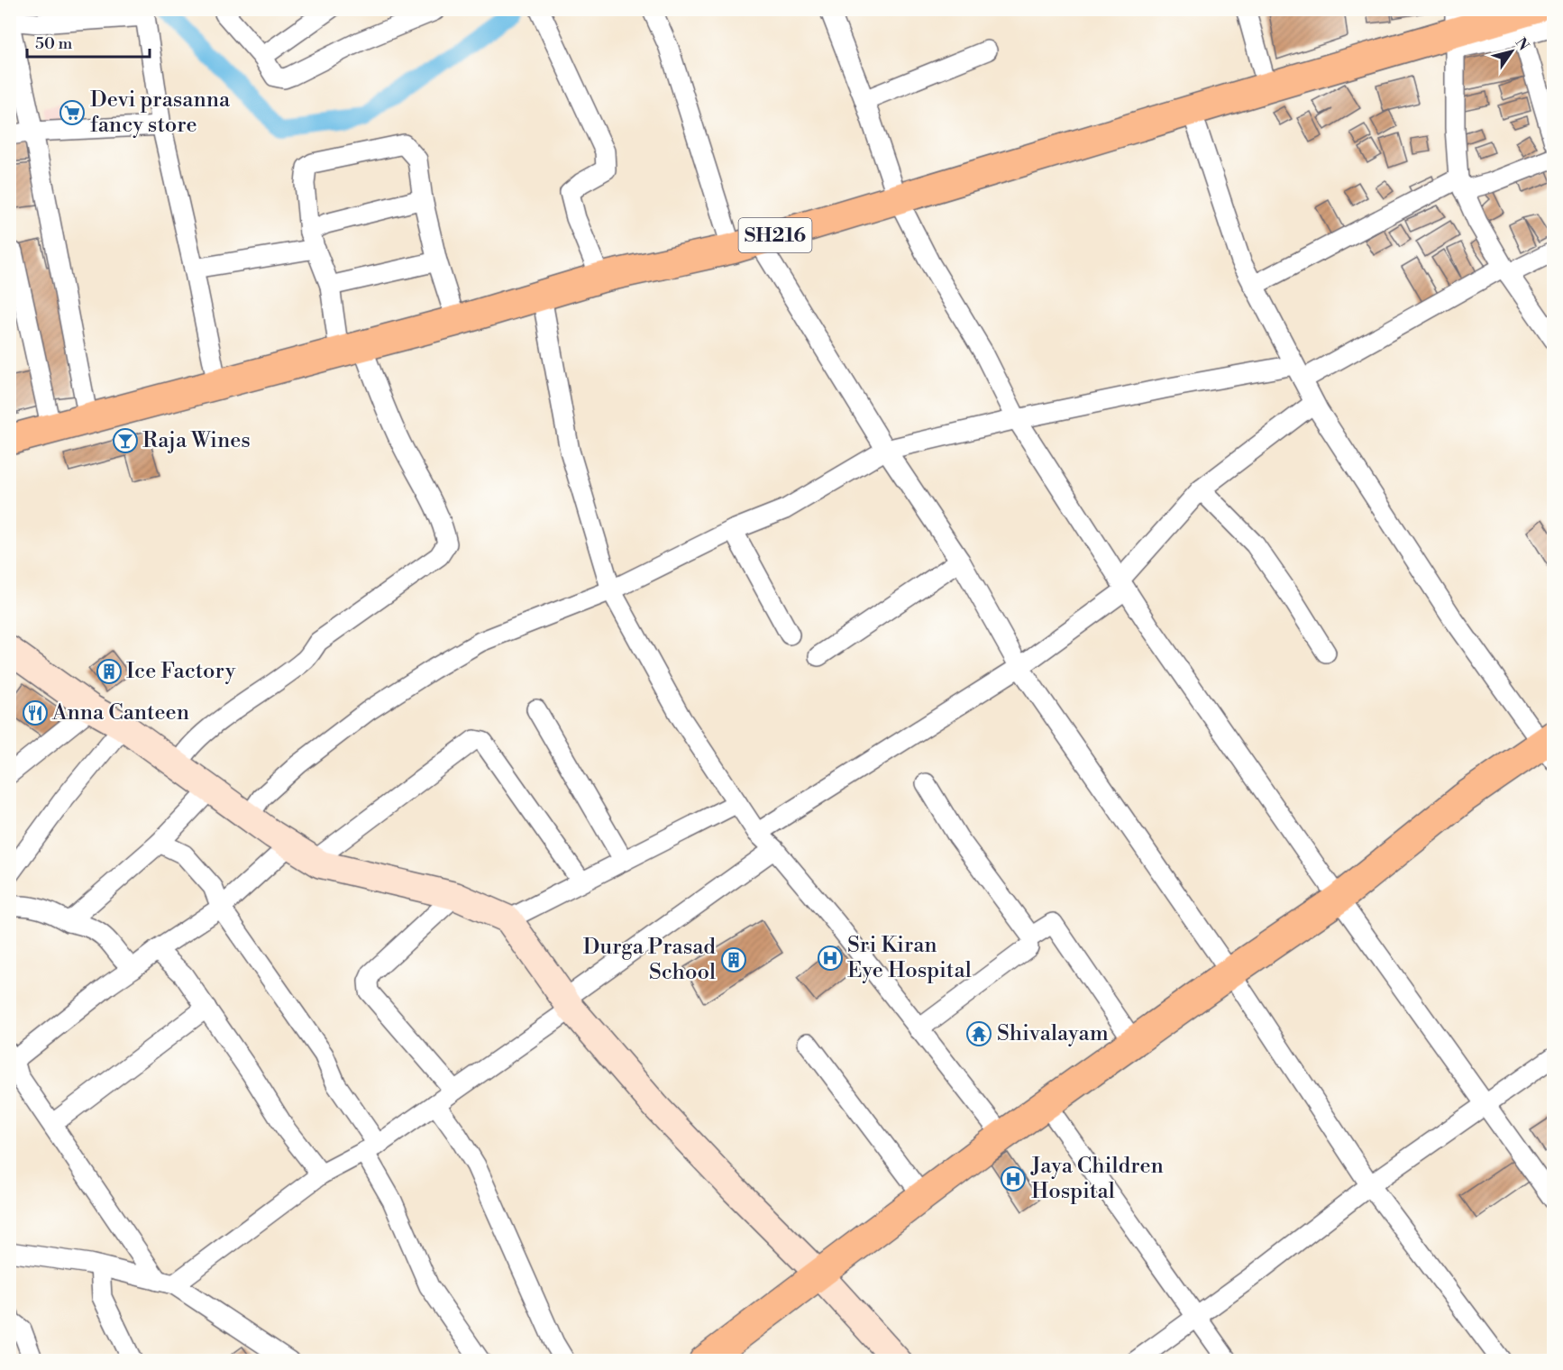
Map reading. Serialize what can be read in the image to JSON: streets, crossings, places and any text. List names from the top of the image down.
{
  "streets": {
    "main road": ["SH216"]
  },
  "places": {
    "supermarket": ["Devi prasanna fancy store"],
    "bar": ["Raja Wines"],
    "building": ["Ice Factory", "Durga Prasad School"],
    "restaurant": ["Anna Canteen"],
    "hospital": ["Sri Kiran Eye Hospital", "Jaya Children Hospital"],
    "temple": ["Shivalayam"]
  },
  "scale_bar": "50 m",
  "north": "top right"
}
